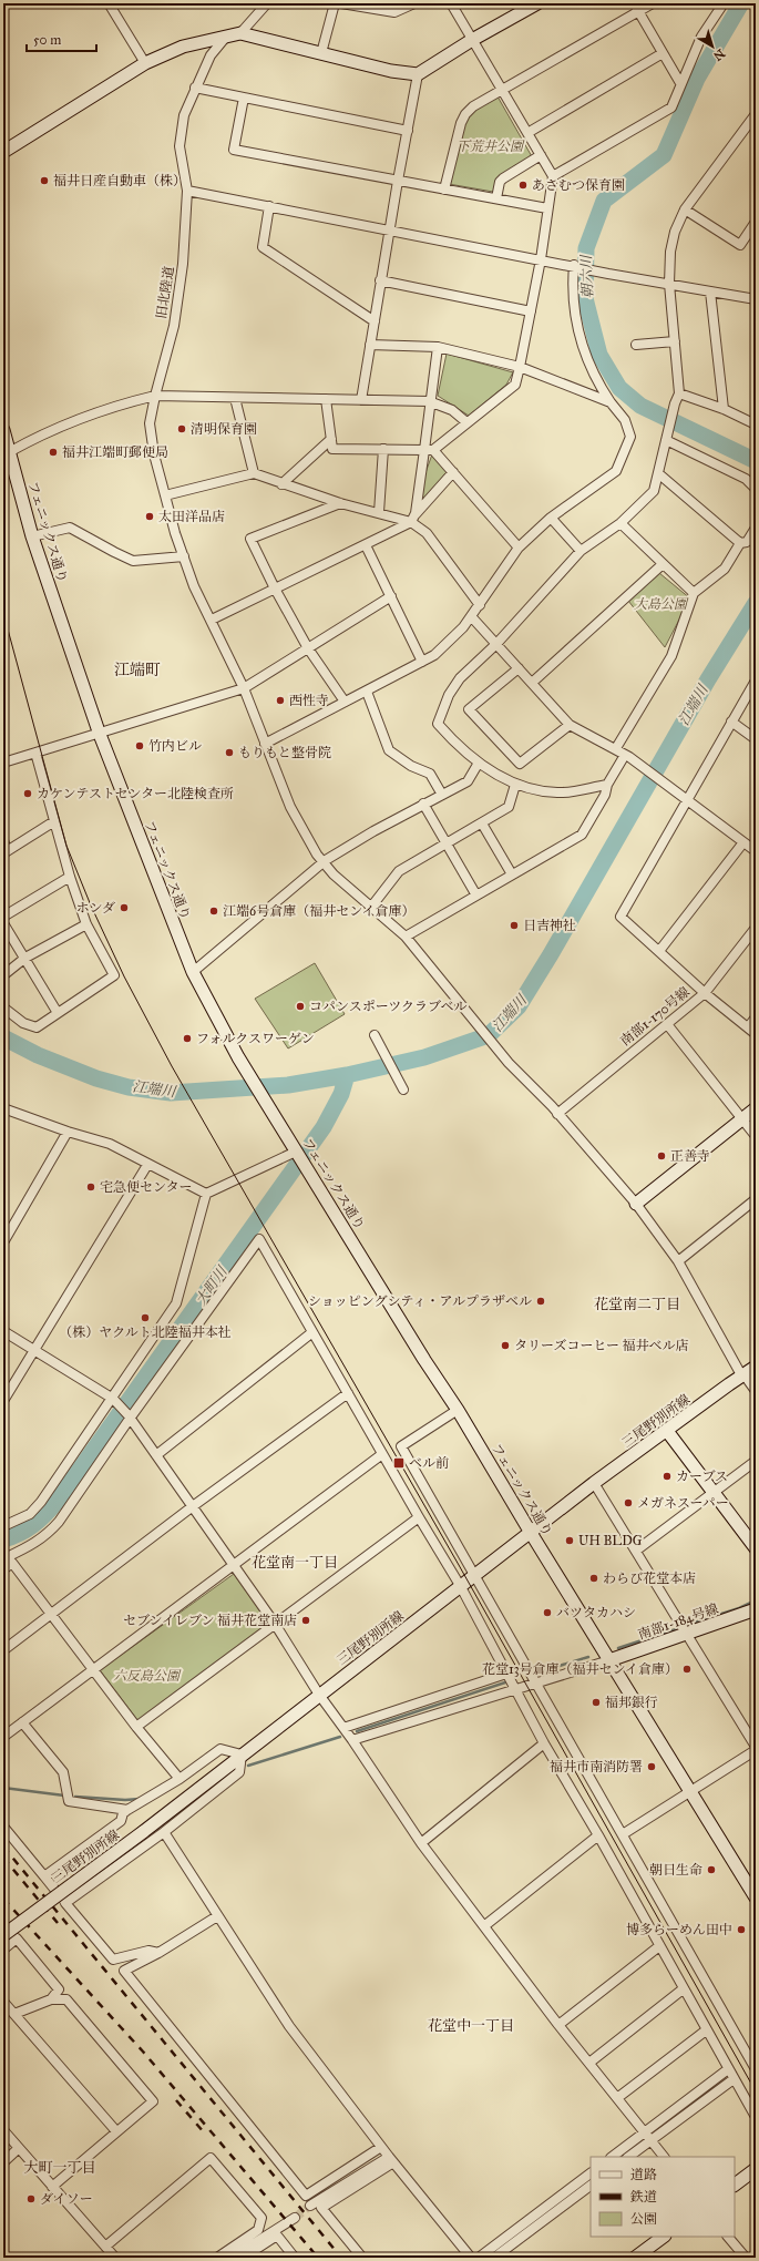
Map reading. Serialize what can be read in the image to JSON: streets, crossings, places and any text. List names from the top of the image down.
{
  "streets": {
    "main road": ["フェニックス通り", "三尾野別所線", "南部1-184号線"],
    "street": ["旧北陸道", "南部1-170号線"]
  },
  "crossings": [
    ["旧北陸道", "南部1-170号線"],
    ["旧北陸道", "三尾野別所線"],
    ["フェニックス通り", "三尾野別所線"],
    ["フェニックス通り", "南部1-184号線"]
  ],
  "districts": [
    "江端町",
    "花堂南二丁目",
    "花堂南一丁目",
    "花堂中一丁目",
    "大町一丁目"
  ],
  "water": ["朝六川", "江端川", "大町川"],
  "parks": ["下荒井公園", "大島公園", "六反島公園"],
  "places": {
    "other": [
      "福井日産自動車（株）",
      "あさむつ保育園",
      "清明保育園",
      "福井江端町郵便局",
      "太田洋品店",
      "西性寺",
      "竹内ビル",
      "もりもと整骨院",
      "カケンテストセンター北陸検査所",
      "ホンダ",
      "江端6号倉庫（福井センイ倉庫）",
      "日吉神社",
      "コパンスポーツクラブベル",
      "フォルクスワーゲン",
      "正善寺",
      "宅急便センター",
      "ショッピングシティ・アルプラザベル",
      "（株）ヤクルト北陸福井本社",
      "タリーズコーヒー 福井ベル店",
      "カーブス",
      "メガネスーパー",
      "UH BLDG",
      "わらび花堂本店",
      "バツタカハシ",
      "セブンイレブン 福井花堂南店",
      "花堂13号倉庫（福井センイ倉庫）",
      "福邦銀行",
      "福井市南消防署",
      "朝日生命",
      "博多らーめん田中",
      "ダイソー"
    ],
    "transit": ["ベル前"]
  },
  "legend": ["道路", "鉄道", "公園"],
  "scale_bar": "50 m",
  "north": "bottom right"
}
